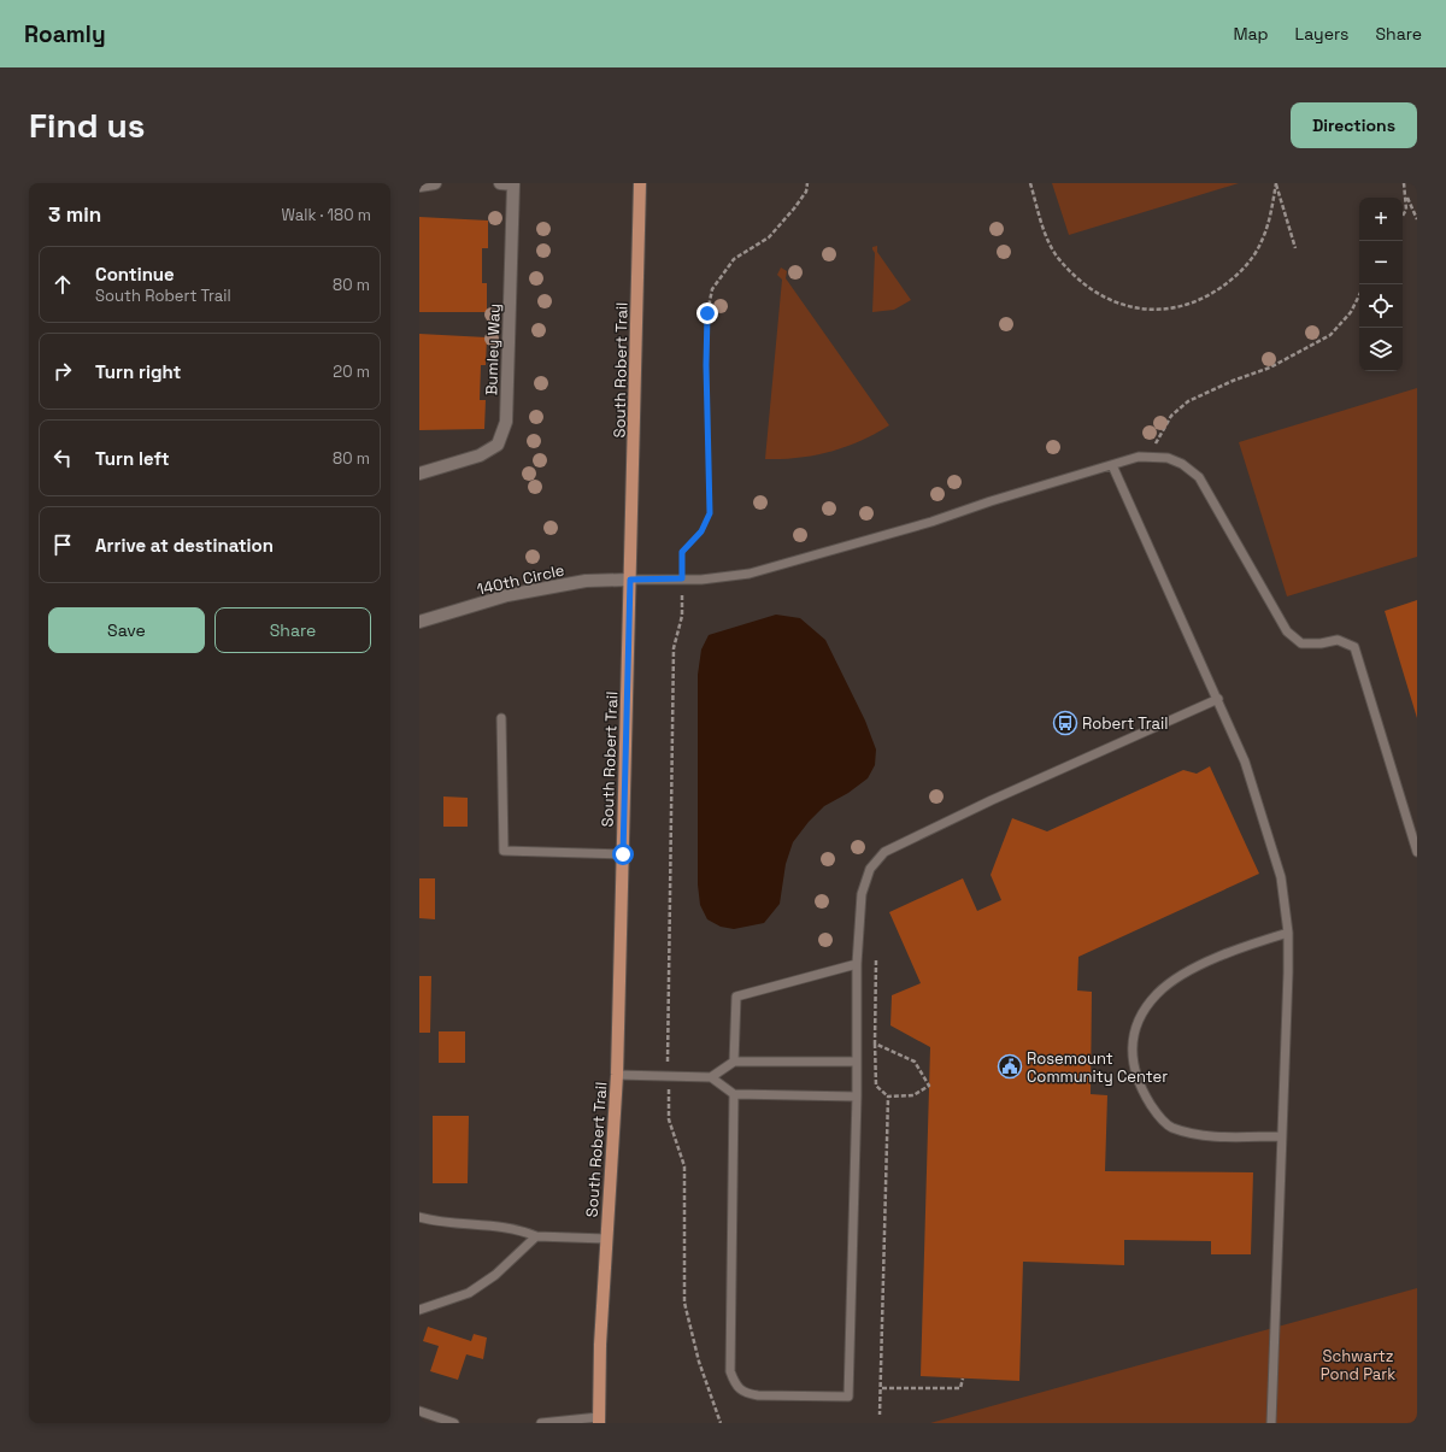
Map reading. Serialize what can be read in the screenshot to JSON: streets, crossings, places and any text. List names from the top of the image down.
{
  "streets": {
    "main road": ["South Robert Trail"],
    "street": ["Bumley Way", "140th Circle"]
  },
  "crossings": [
    ["South Robert Trail", "140th Circle"]
  ],
  "parks": ["Schwartz Pond Park"],
  "places": {
    "bus stop": ["Robert Trail"],
    "public building": ["Rosemount Community Center"]
  },
  "page": {
    "header": "Roamly",
    "nav": ["Map", "Layers", "Share"],
    "buttons": [
      "Directions",
      ["Save", "Share"]
    ],
    "title": "Find us",
    "heading": ["3 min", "Walk · 180 m"],
    "map_buttons": ["+", "−"],
    "list": [
      ["Continue", "South Robert Trail", "80 m"],
      ["Turn right", "20 m"],
      ["Turn left", "80 m"],
      "Arrive at destination"
    ]
  }
}
